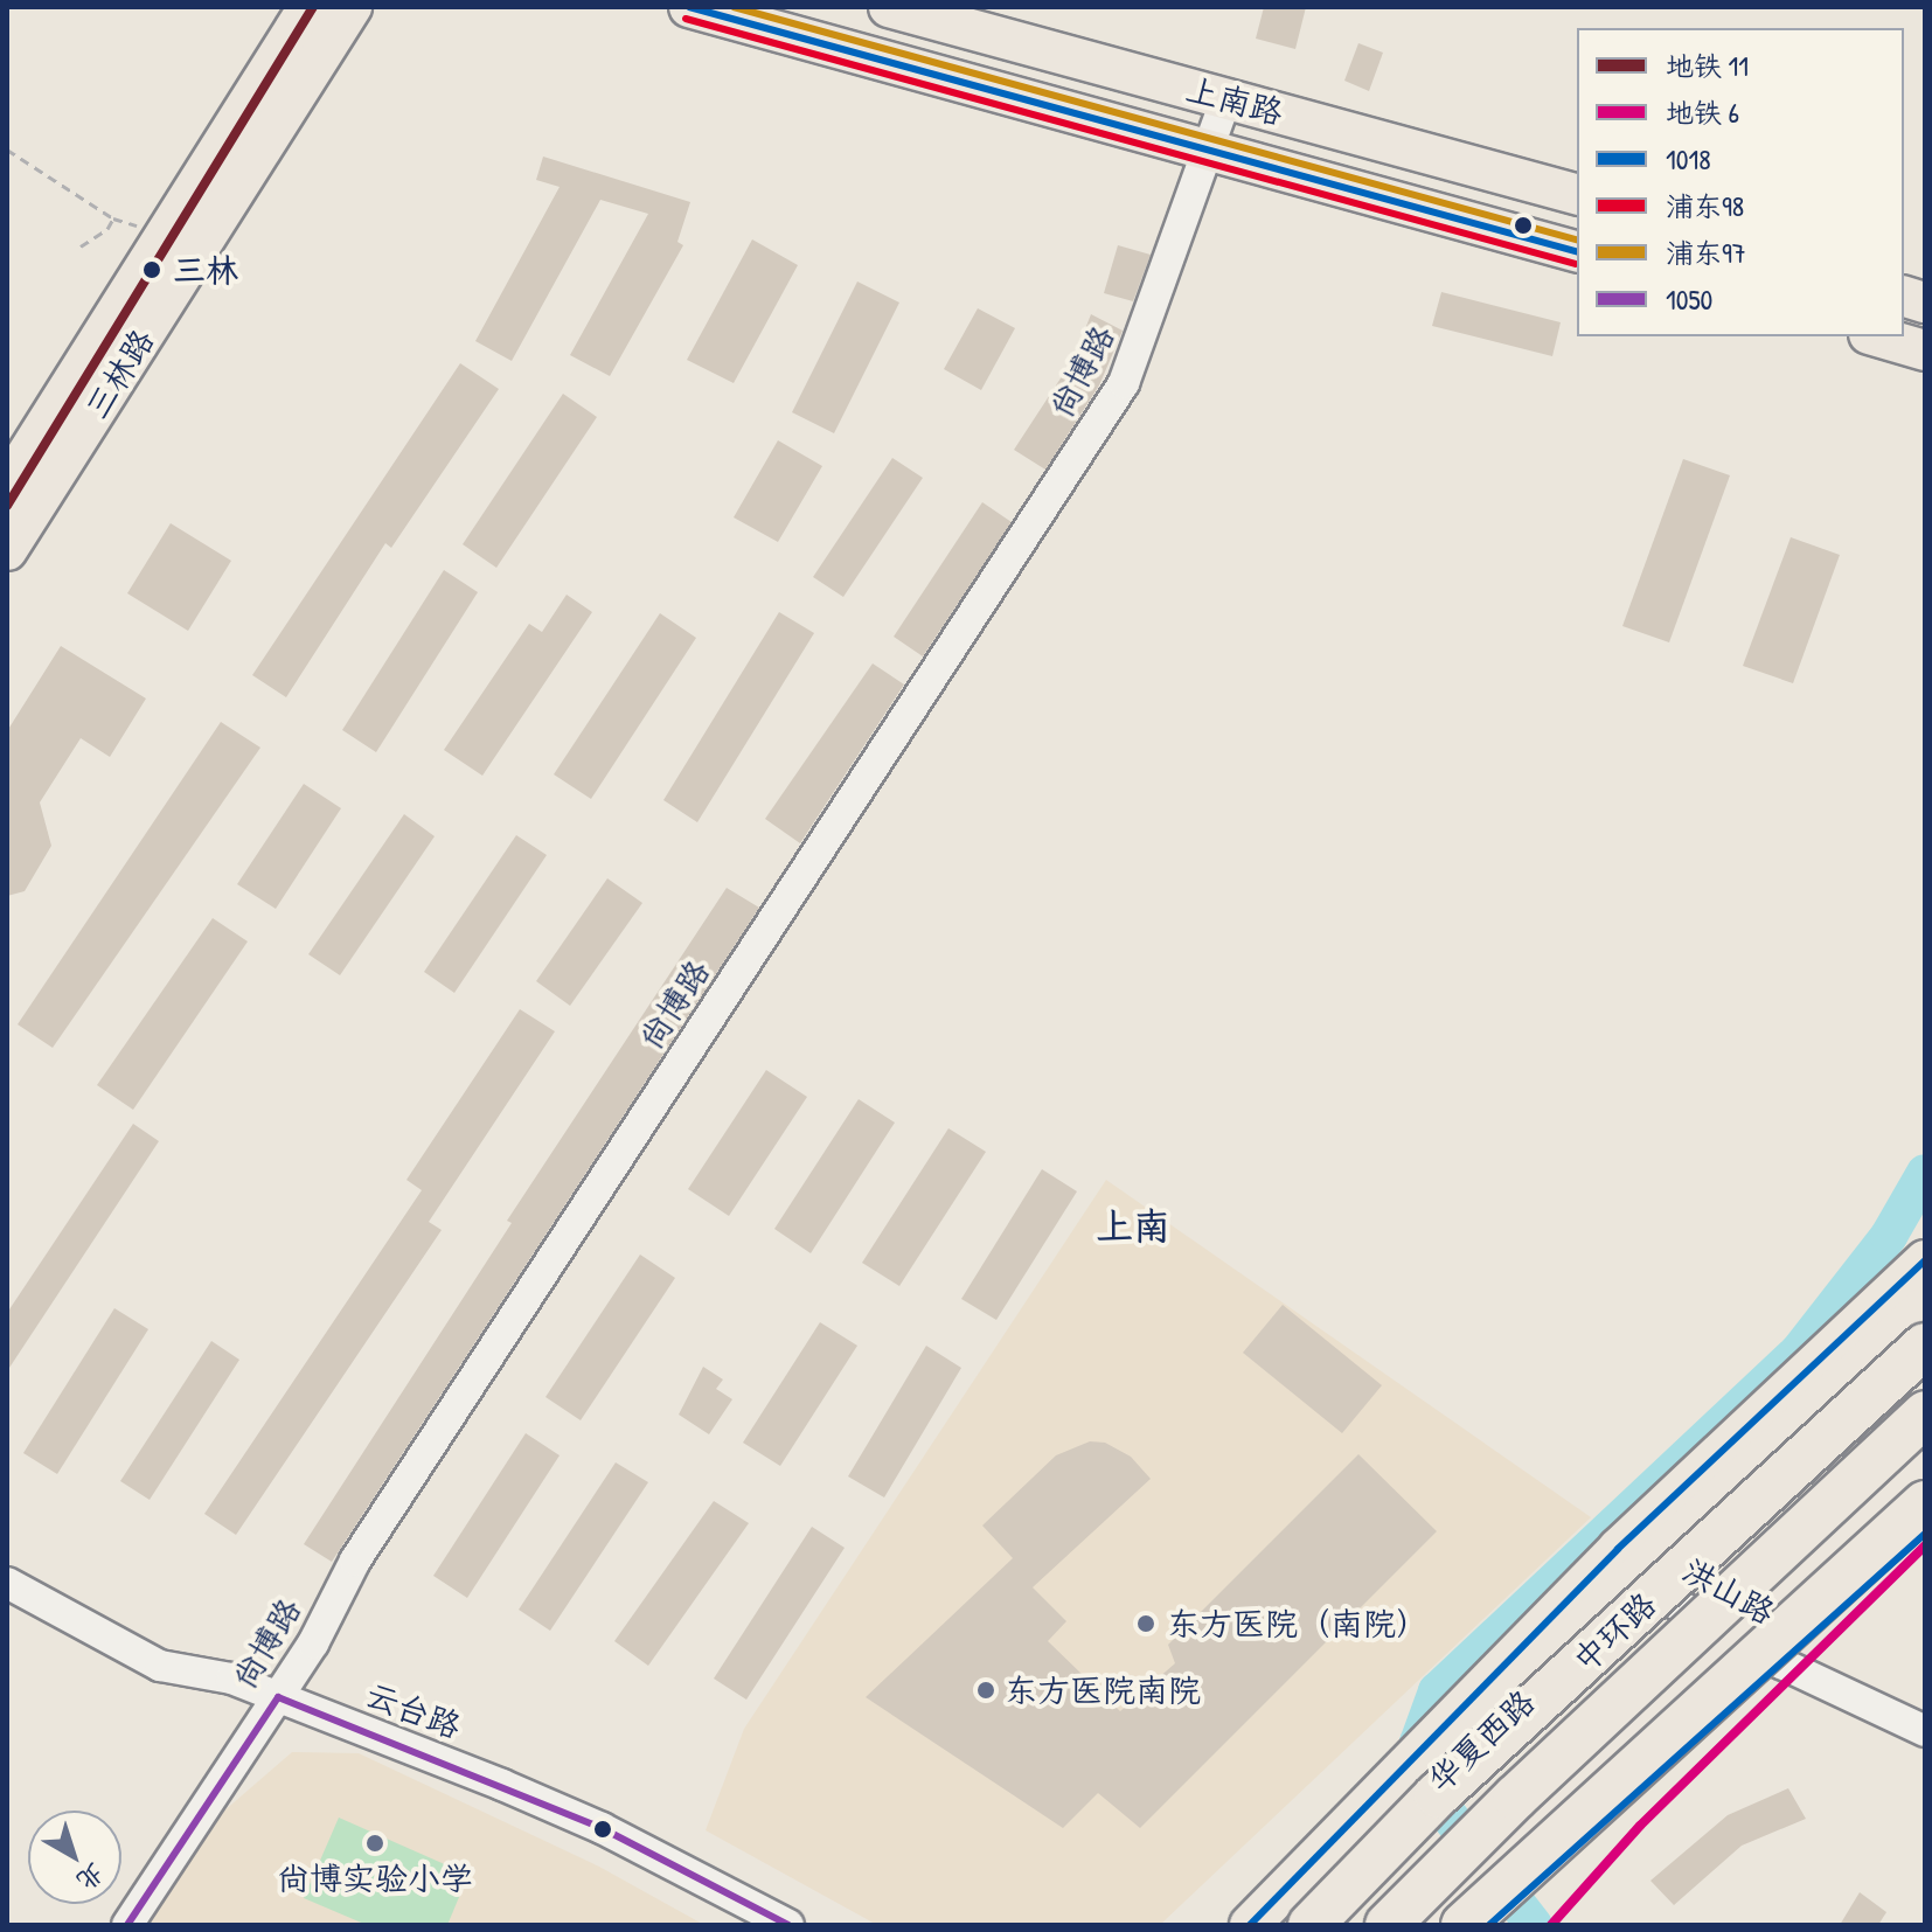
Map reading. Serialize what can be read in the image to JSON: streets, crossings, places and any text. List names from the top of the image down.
{
  "streets": {
    "highway": ["中环路"],
    "main road": ["上南路", "三林路", "华夏西路"],
    "street": ["尚博路", "洪山路", "云台路"]
  },
  "crossings": [
    ["上南路", "尚博路"],
    ["尚博路", "云台路"],
    ["洪山路", "华夏西路"]
  ],
  "districts": ["上南"],
  "places": [
    "三林",
    "东方医院（南院）",
    "东方医院南院",
    "尚博实验小学"
  ],
  "lines": [
    "metro line 11",
    "transit line 1018",
    "transit line 浦东97",
    "transit line 浦东98",
    "metro line 6",
    "transit line 1050"
  ],
  "legend": [
    "地铁 11",
    "地铁 6",
    "1018",
    "浦东98",
    "浦东97",
    "1050"
  ],
  "north": "bottom right"
}
